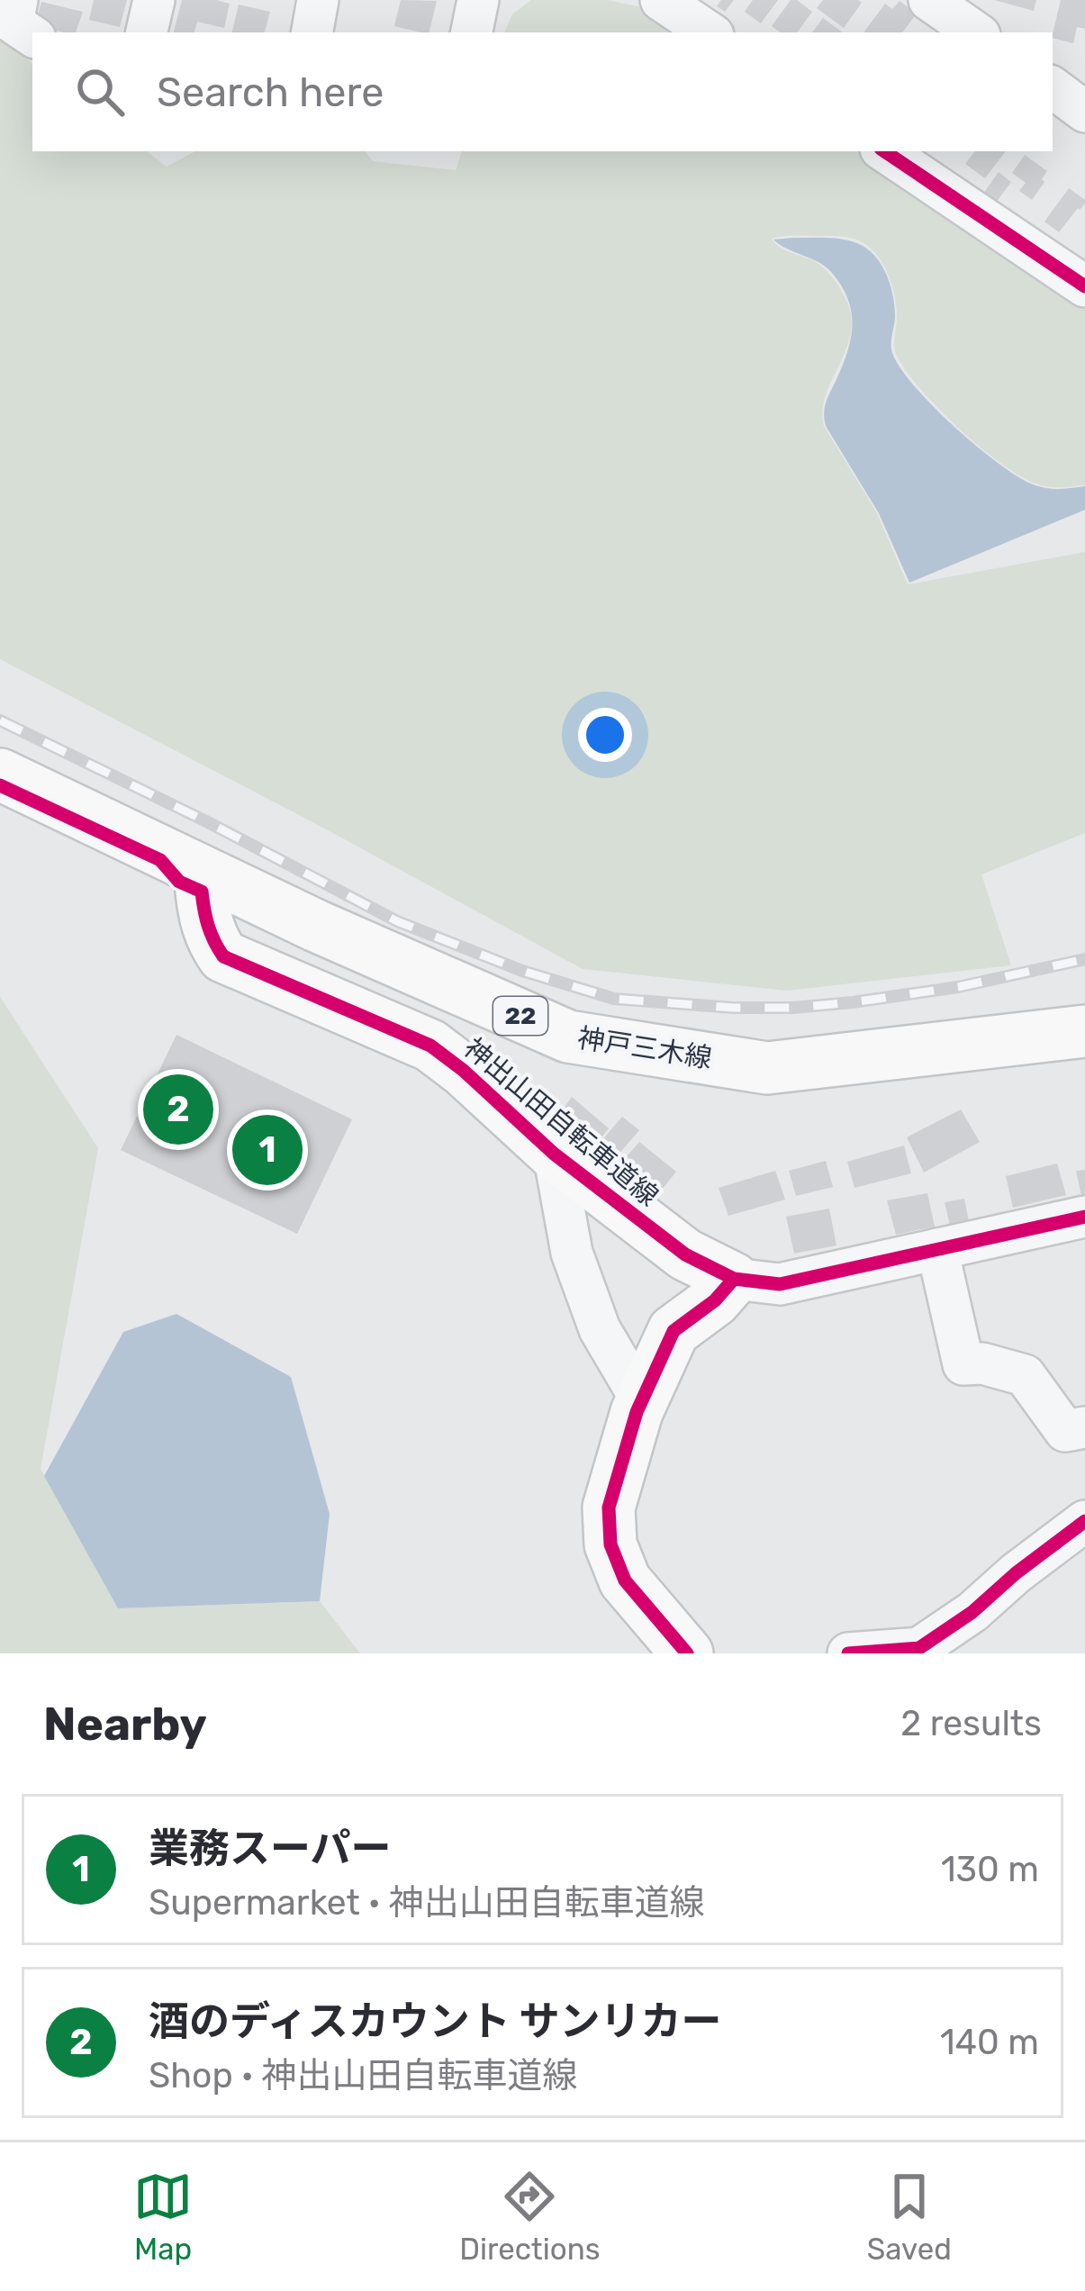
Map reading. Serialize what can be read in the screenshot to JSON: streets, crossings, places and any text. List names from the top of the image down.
{
  "streets": {
    "main road": ["22", "神戸三木線", "神出山田自転車道線"]
  },
  "crossings": [
    ["神戸三木線", "神出山田自転車道線"]
  ],
  "page": {
    "search": "Search here",
    "pins": ["2", "1"],
    "heading": ["Nearby", "2 results"],
    "list": [
      {
        "mark": "1",
        "name": "業務スーパー",
        "note": "Supermarket · 神出山田自転車道線",
        "value": "130 m"
      },
      {
        "mark": "2",
        "name": "酒のディスカウント サンリカー",
        "note": "Shop · 神出山田自転車道線",
        "value": "140 m"
      }
    ],
    "nav": ["Map", "Directions", "Saved"]
  }
}
